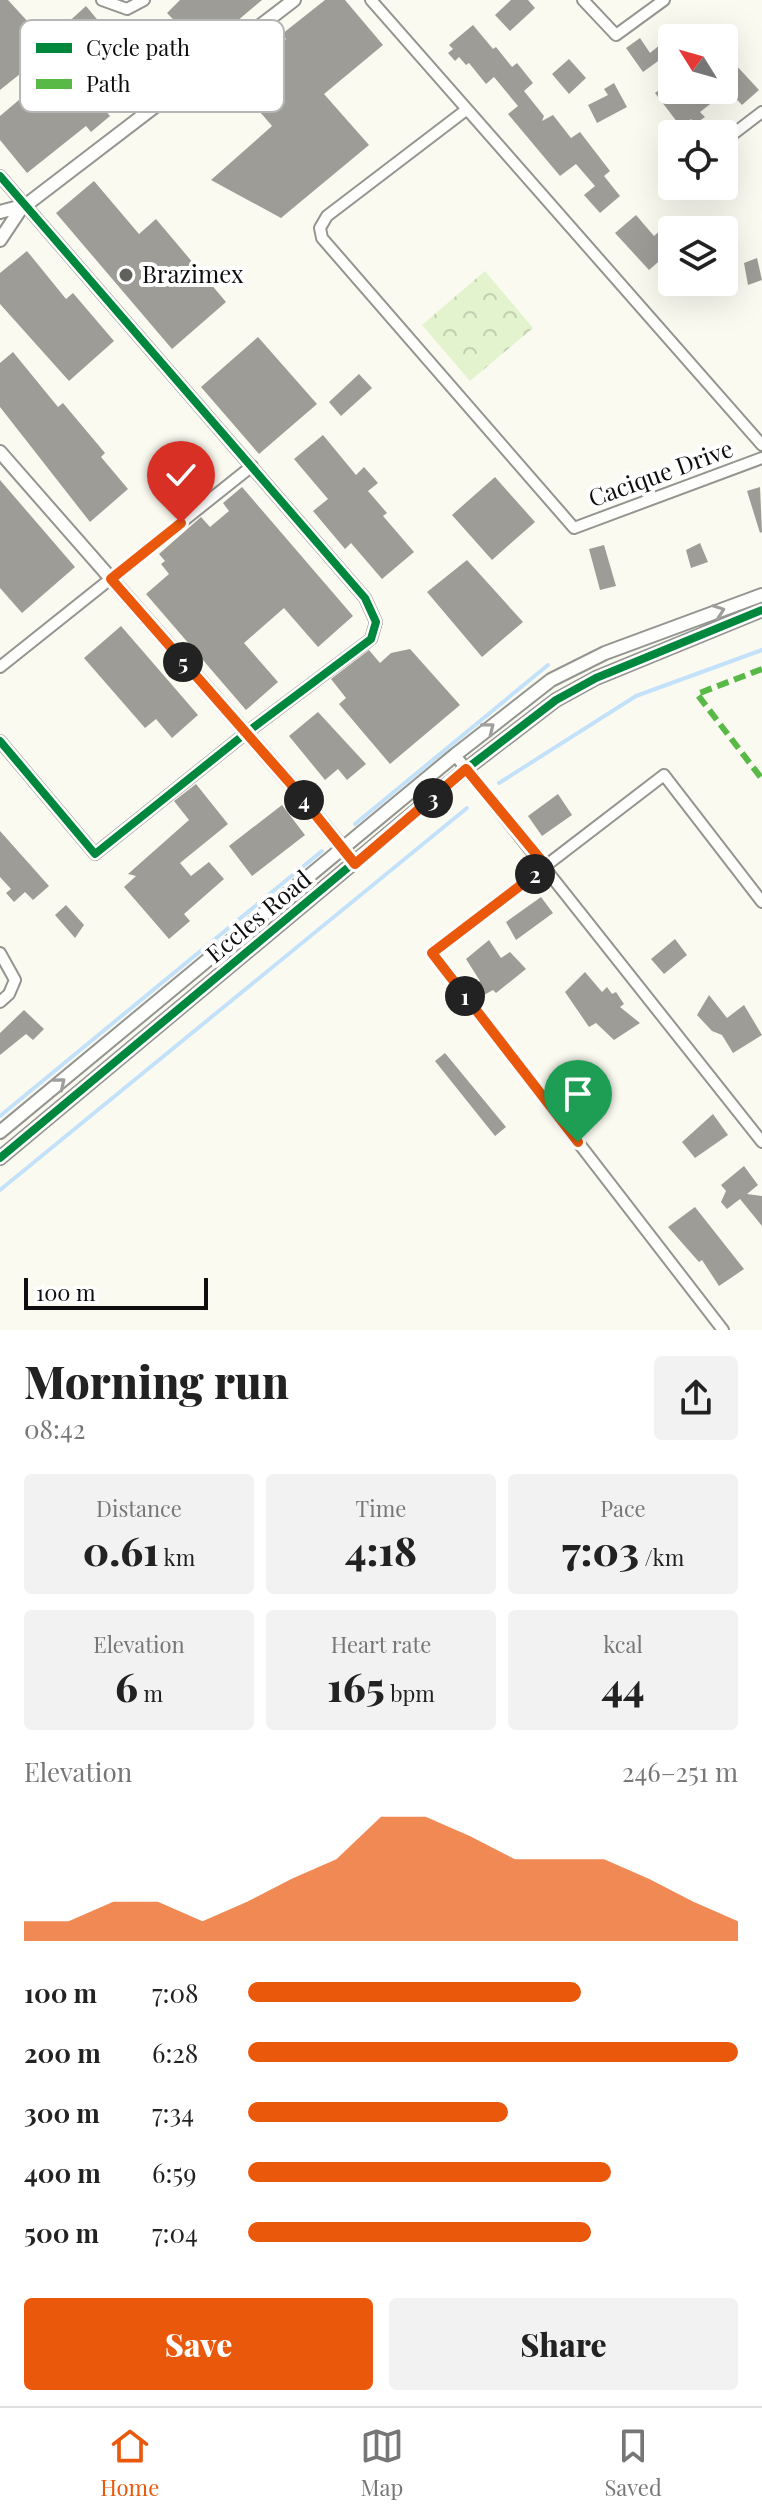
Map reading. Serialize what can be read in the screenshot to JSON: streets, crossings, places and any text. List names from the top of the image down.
{
  "streets": {
    "street": ["Cacique Drive", "Eccles Road"]
  },
  "places": ["Brazimex"],
  "legend": ["Cycle path", "Path"],
  "scale_bar": "100 m",
  "north": "top left",
  "page": {
    "pins": [
      "5",
      "3",
      "4",
      "2",
      "1"
    ],
    "scale": "100 m",
    "heading": ["Morning run", "08:42"],
    "stats": [
      ["Distance", "0.61 km"],
      ["Time", "4:18"],
      ["Pace", "7:03 /km"],
      ["Elevation", "6 m"],
      ["Heart rate", "165 bpm"],
      ["kcal", "44"]
    ],
    "chart": ["Elevation", "246–251 m"],
    "list": [
      {
        "name": "100 m",
        "note": "7:08"
      },
      {
        "name": "200 m",
        "note": "6:28"
      },
      {
        "name": "300 m",
        "note": "7:34"
      },
      {
        "name": "400 m",
        "note": "6:59"
      },
      {
        "name": "500 m",
        "note": "7:04"
      }
    ],
    "buttons": ["Save", "Share"],
    "tabs": ["Home", "Map", "Saved"]
  }
}
